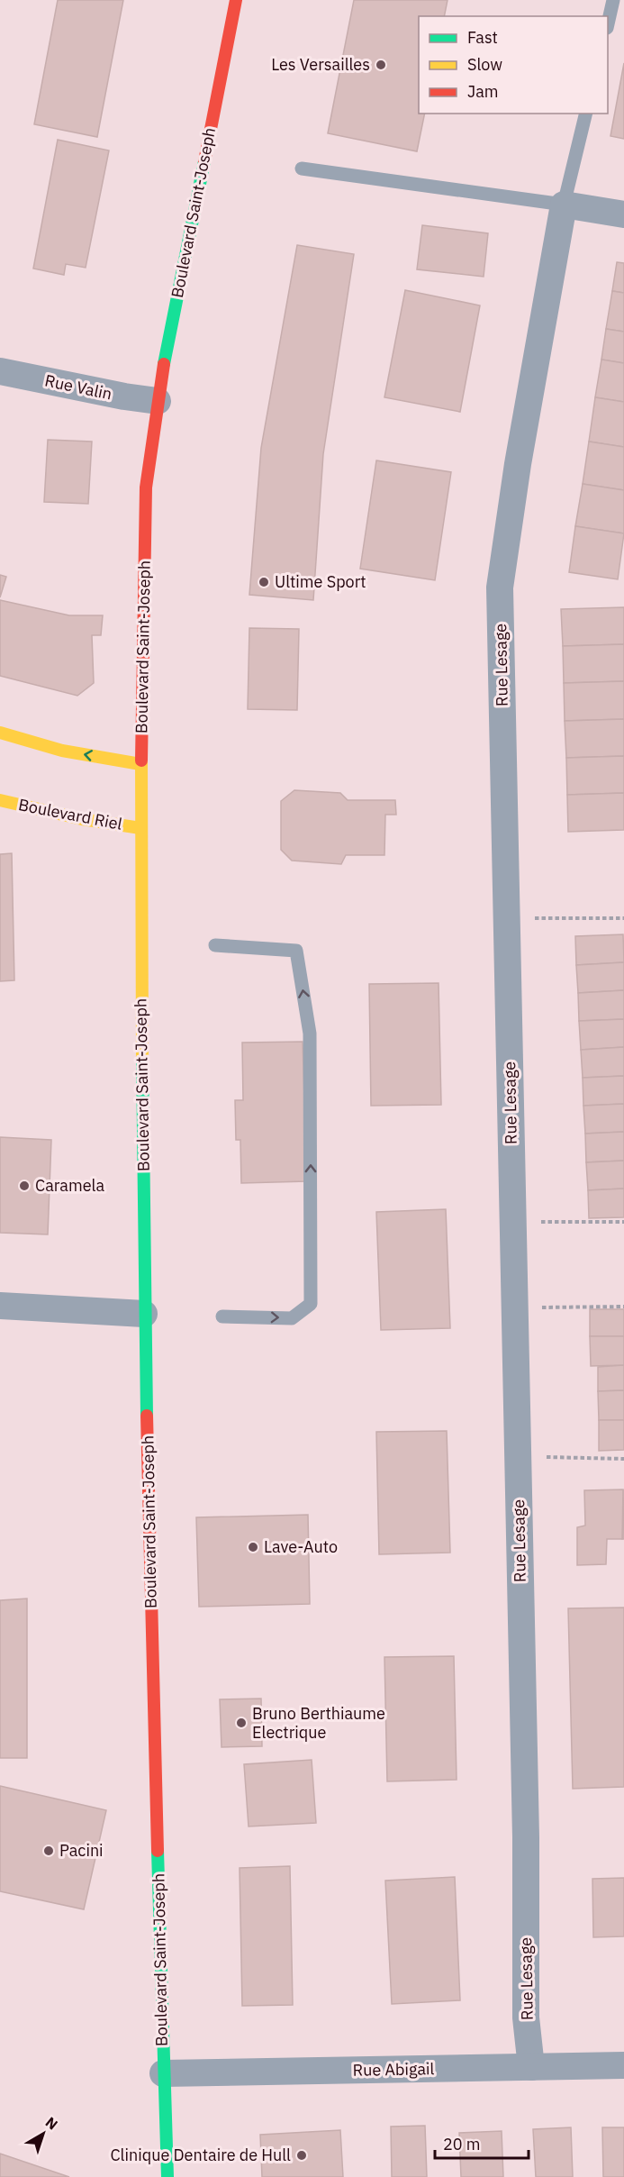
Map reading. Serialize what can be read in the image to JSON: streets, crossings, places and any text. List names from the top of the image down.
{
  "streets": {
    "main road": ["Boulevard Saint-Joseph", "Boulevard Riel"],
    "street": ["Rue Valin", "Rue Lesage", "Rue Abigail"]
  },
  "crossings": [
    ["Boulevard Saint-Joseph", "Rue Valin"],
    ["Boulevard Saint-Joseph", "Boulevard Riel"],
    ["Boulevard Saint-Joseph", "Rue Abigail"],
    ["Rue Lesage", "Rue Abigail"]
  ],
  "places": [
    "Les Versailles",
    "Ultime Sport",
    "Caramela",
    "Lave-Auto",
    "Bruno Berthiaume Electrique",
    "Pacini",
    "Clinique Dentaire de Hull"
  ],
  "legend": ["Fast", "Slow", "Jam"],
  "scale_bar": "20 m",
  "north": "top right"
}
